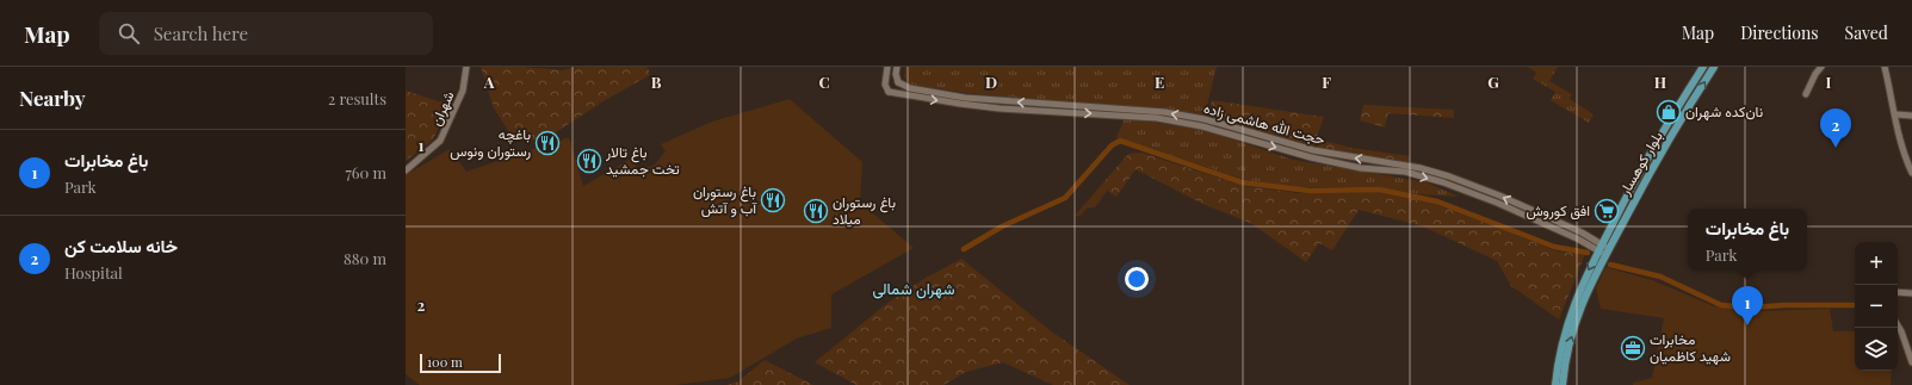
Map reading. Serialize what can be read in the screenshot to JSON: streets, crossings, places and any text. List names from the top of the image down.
{
  "streets": {
    "main road": ["بلوار کوهسار"],
    "street": ["شهران", "حجت الله هاشمی زاده"]
  },
  "crossings": [
    ["حجت الله هاشمی زاده", "بلوار کوهسار"]
  ],
  "districts": ["شهران شمالی"],
  "places": {
    "shop": ["نان‌کده شهران"],
    "restaurant": [
      "باغچه رستوران ونوس",
      "باغ تالار تخت جمشید",
      "باغ رستوران آب و آتش",
      "باغ رستوران میلاد"
    ],
    "supermarket": ["افق کوروش"],
    "office": ["مخابرات شهید کاظمیان"]
  },
  "scale_bar": "100 m",
  "page": {
    "header": "Map",
    "search": "Search here",
    "nav": ["Map", "Directions", "Saved"],
    "heading": ["Nearby", "2 results"],
    "pins": ["2", "1"],
    "list": [
      {
        "mark": "1",
        "name": "باغ مخابرات",
        "note": "Park",
        "value": "760 m"
      },
      {
        "mark": "2",
        "name": "خانه سلامت کن",
        "note": "Hospital",
        "value": "880 m"
      }
    ],
    "popup": ["باغ مخابرات", "Park"],
    "map_buttons": ["+", "−"],
    "scale": "100 m"
  },
  "grid": {
    "columns": [
      "A",
      "B",
      "C",
      "D",
      "E",
      "F",
      "G",
      "H",
      "I"
    ],
    "rows": ["1", "2"]
  }
}
